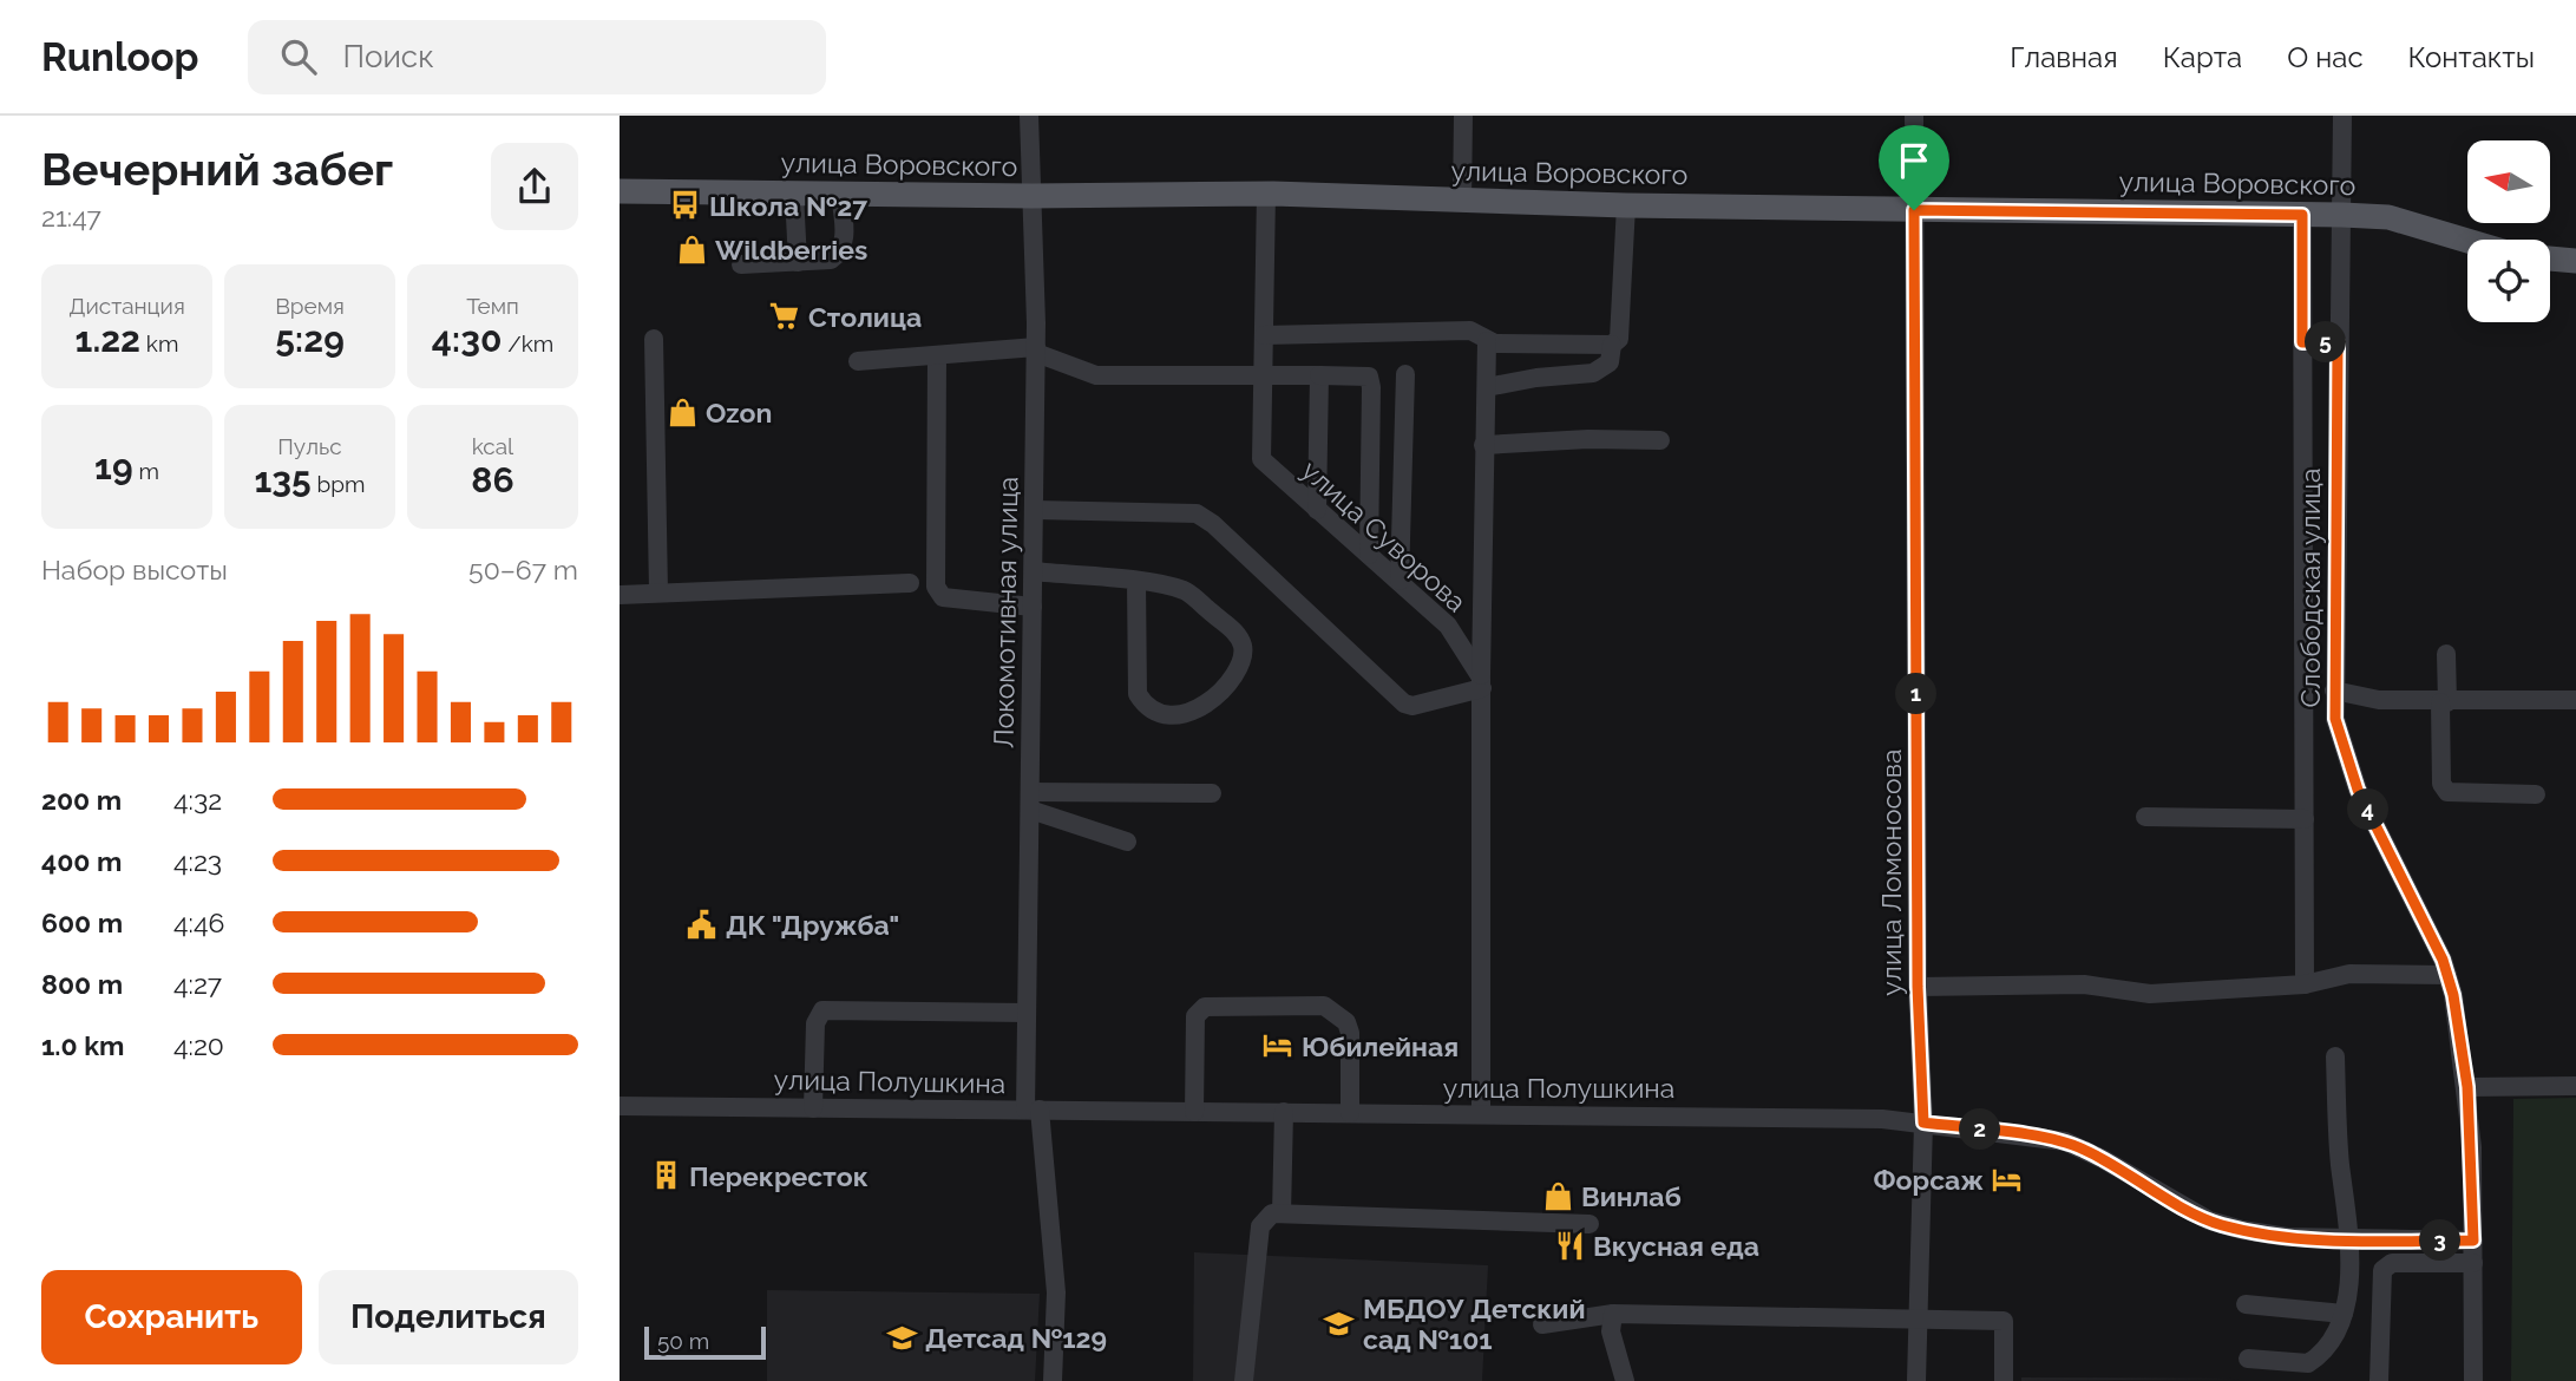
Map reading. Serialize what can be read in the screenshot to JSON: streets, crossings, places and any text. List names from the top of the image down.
{
  "streets": {
    "main road": ["улица Воровского"],
    "street": [
      "улица Суворова",
      "Слободская улица",
      "Локомотивная улица",
      "улица Ломоносова",
      "улица Полушкина"
    ]
  },
  "crossings": [
    ["улица Воровского", "улица Суворова"],
    ["улица Воровского", "Слободская улица"],
    ["улица Воровского", "Локомотивная улица"],
    ["улица Воровского", "улица Ломоносова"],
    ["Слободская улица", "улица Полушкина"],
    ["Локомотивная улица", "улица Полушкина"],
    ["улица Ломоносова", "улица Полушкина"]
  ],
  "places": {
    "bus stop": ["Школа №27"],
    "shop": ["Wildberries", "Ozon", "Винлаб"],
    "supermarket": ["Столица"],
    "public building": ["ДК \"Дружба\""],
    "hotel": ["Юбилейная", "Форсаж"],
    "building": ["Перекресток"],
    "restaurant": ["Вкусная еда"],
    "school or university": ["МБДОУ Детский сад №101", "Детсад №129"]
  },
  "scale_bar": "50 m",
  "north": "left",
  "page": {
    "header": "Runloop",
    "search": "Поиск",
    "nav": [
      "Главная",
      "Карта",
      "О нас",
      "Контакты"
    ],
    "heading": ["Вечерний забег", "21:47"],
    "stats": [
      ["Дистанция", "1.22 km"],
      ["Время", "5:29"],
      ["Темп", "4:30 /km"],
      ["19 m"],
      ["Пульс", "135 bpm"],
      ["kcal", "86"]
    ],
    "pins": [
      "5",
      "1",
      "4",
      "2",
      "3"
    ],
    "chart": ["Набор высоты", "50–67 m"],
    "list": [
      {
        "name": "200 m",
        "note": "4:32"
      },
      {
        "name": "400 m",
        "note": "4:23"
      },
      {
        "name": "600 m",
        "note": "4:46"
      },
      {
        "name": "800 m",
        "note": "4:27"
      },
      {
        "name": "1.0 km",
        "note": "4:20"
      }
    ],
    "buttons": ["Сохранить", "Поделиться"],
    "scale": "50 m"
  }
}
